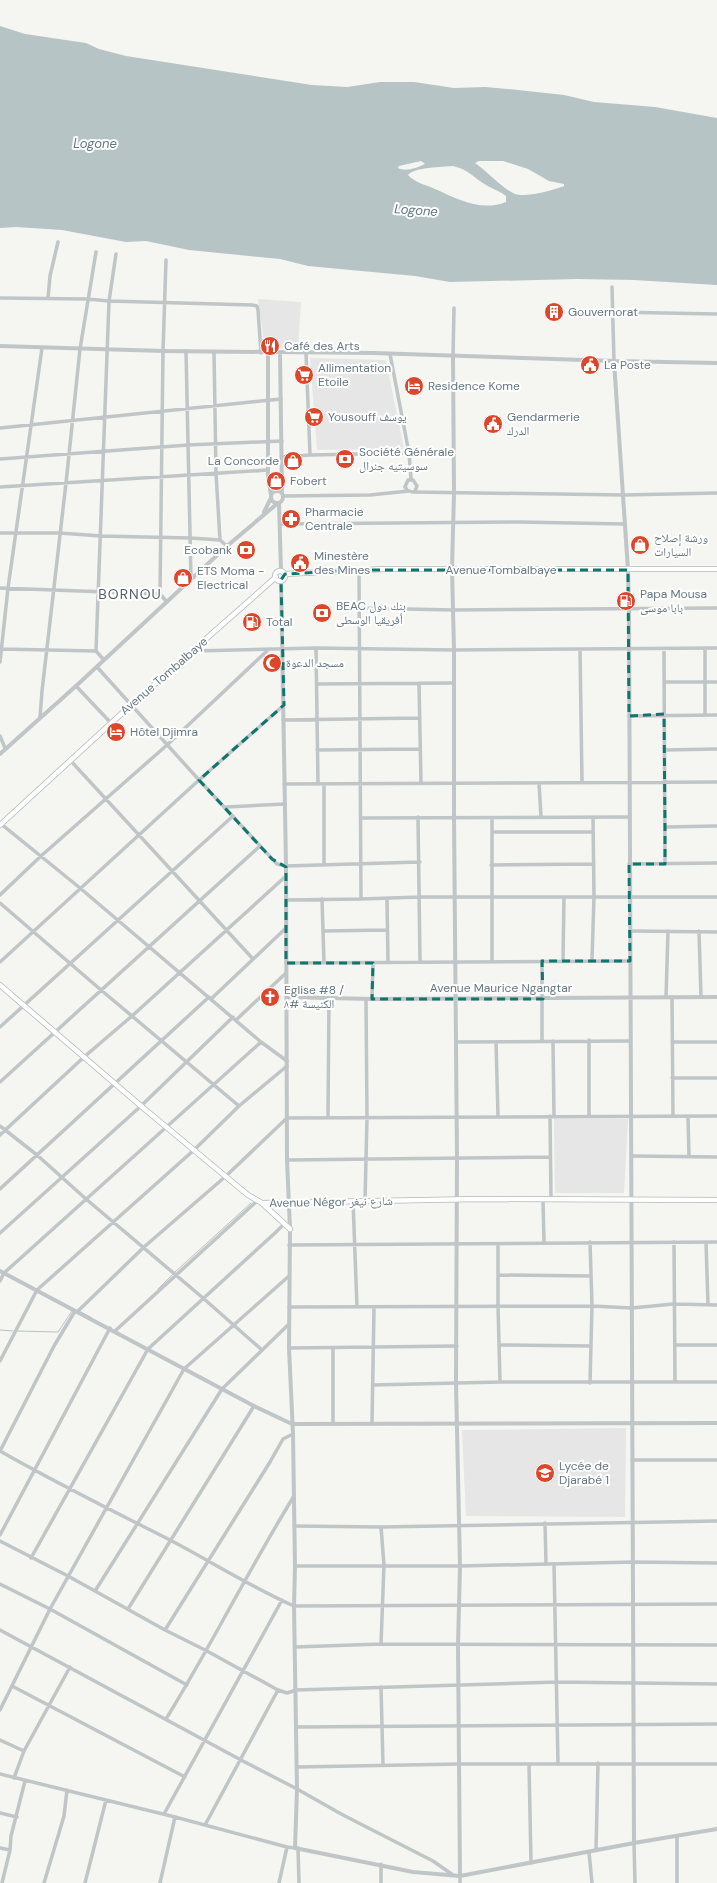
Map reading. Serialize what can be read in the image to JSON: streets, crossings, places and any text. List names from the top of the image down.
{
  "streets": {
    "main road": ["Avenue Tombalbaye", "Avenue Négor شارع نيغر"],
    "street": ["Avenue Maurice Ngangtar"]
  },
  "districts": ["BORNOU"],
  "water": ["Logone"],
  "places": {
    "building": ["Gouvernorat"],
    "restaurant": ["Café des Arts"],
    "public building": ["La Poste", "Gendarmerie الدرك", "Minestère des Mines"],
    "supermarket": ["Allimentation Etoile", "Yousouff يوسف"],
    "hotel": ["Residence Kome", "Hôtel Djimra"],
    "bank": ["Société Générale سوسيتيه جنرال", "Ecobank", "BEAC بنك دول أفريقيا الوسطى"],
    "shop": [
      "La Concorde",
      "Fobert",
      "ورشة إصلاح السيارات",
      "ETS Moma - Electrical"
    ],
    "pharmacy": ["Pharmacie Centrale"],
    "fuel station": ["Papa Mousa بابا موسى", "Total"],
    "mosque": ["مسجد الدعوة"],
    "church": ["Eglise #8 / الكنيسة #٨"],
    "school or university": ["Lycée de Djarabé 1"]
  }
}
